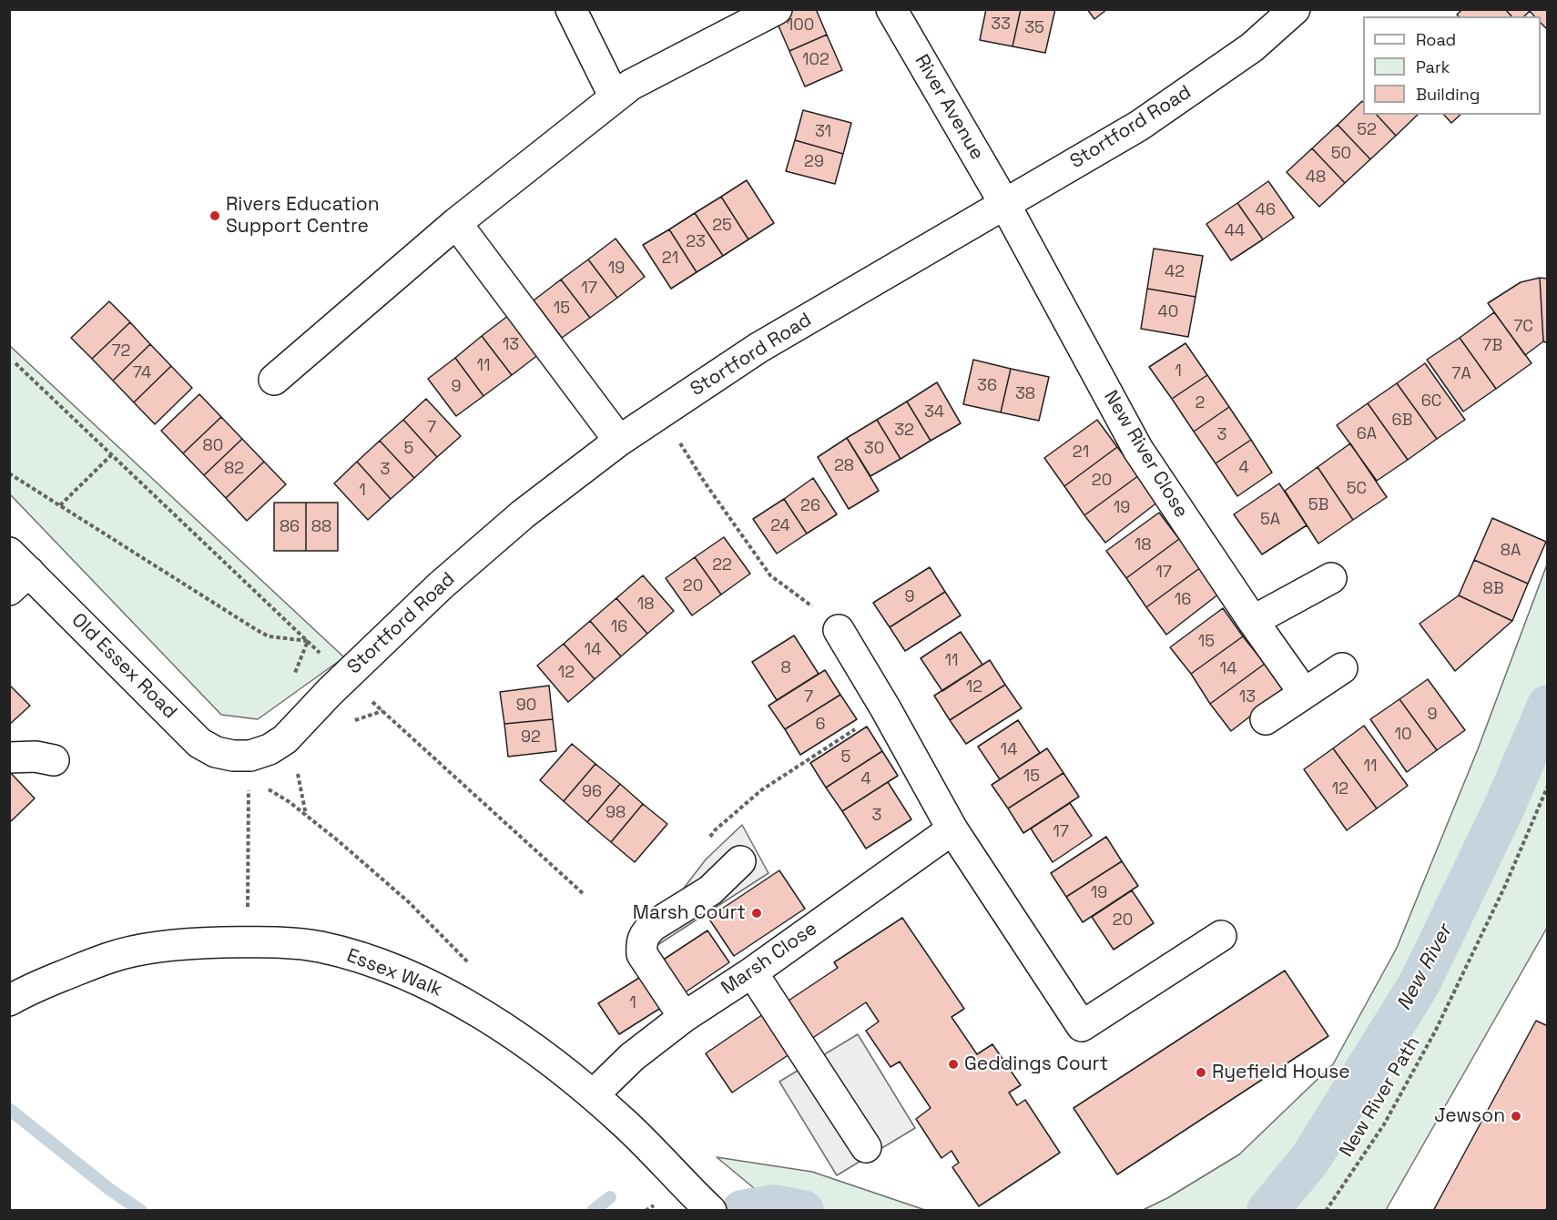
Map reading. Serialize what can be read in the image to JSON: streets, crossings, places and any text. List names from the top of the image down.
{
  "streets": {
    "street": [
      "River Avenue",
      "Stortford Road",
      "New River Close",
      "Old Essex Road",
      "Marsh Close",
      "Essex Walk"
    ],
    "path": ["New River Path"]
  },
  "crossings": [
    ["River Avenue", "Stortford Road"],
    ["River Avenue", "New River Close"],
    ["Stortford Road", "New River Close"],
    ["Stortford Road", "Old Essex Road"],
    ["Marsh Close", "Essex Walk"]
  ],
  "water": ["New River"],
  "places": [
    "Rivers Education Support Centre",
    "Marsh Court",
    "Geddings Court",
    "Ryefield House",
    "Jewson"
  ],
  "house_numbers": [
    "33",
    "100",
    "35",
    "102",
    "52",
    "31",
    "50",
    "29",
    "48",
    "46",
    "25",
    "44",
    "23",
    "21",
    "19",
    "42",
    "17",
    "15",
    "40",
    "7C",
    "13",
    "7B",
    "72",
    "11",
    "1",
    "74",
    "7A",
    "36",
    "9",
    "38",
    "6C",
    "2",
    "34",
    "6B",
    "7",
    "32",
    "6A",
    "3",
    "80",
    "5",
    "30",
    "21",
    "28",
    "4",
    "82",
    "3",
    "20",
    "5C",
    "1",
    "5B",
    "26",
    "19",
    "5A",
    "24",
    "86",
    "88",
    "18",
    "8A",
    "22",
    "17",
    "20",
    "8B",
    "9",
    "16",
    "18",
    "16",
    "15",
    "14",
    "11",
    "8",
    "14",
    "12",
    "12",
    "7",
    "13",
    "90",
    "9",
    "6",
    "10",
    "92",
    "14",
    "5",
    "11",
    "15",
    "4",
    "12",
    "96",
    "98",
    "3",
    "17",
    "19",
    "20",
    "1"
  ],
  "legend": ["Road", "Park", "Building"]
}
